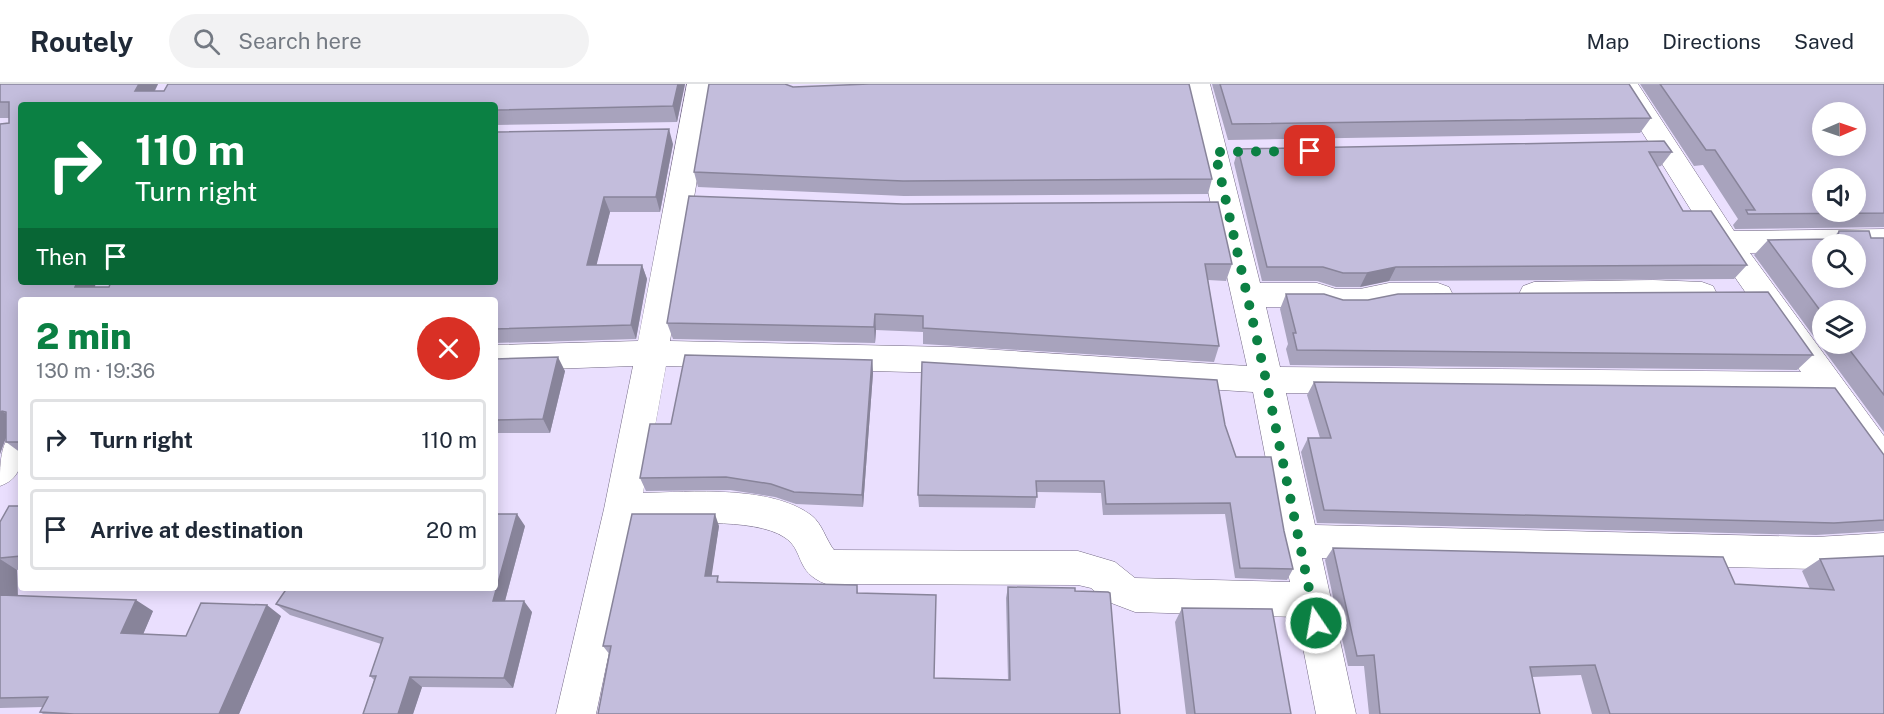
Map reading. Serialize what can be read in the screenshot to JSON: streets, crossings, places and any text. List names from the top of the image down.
{
  "north": "right",
  "page": {
    "header": "Routely",
    "search": "Search here",
    "nav": ["Map", "Directions", "Saved"],
    "turn": ["110 m", "Turn right"],
    "then": "Then",
    "heading": ["2 min", "130 m · 19:36"],
    "list": [
      {
        "name": "Turn right",
        "value": "110 m"
      },
      {
        "name": "Arrive at destination",
        "value": "20 m"
      }
    ]
  }
}
